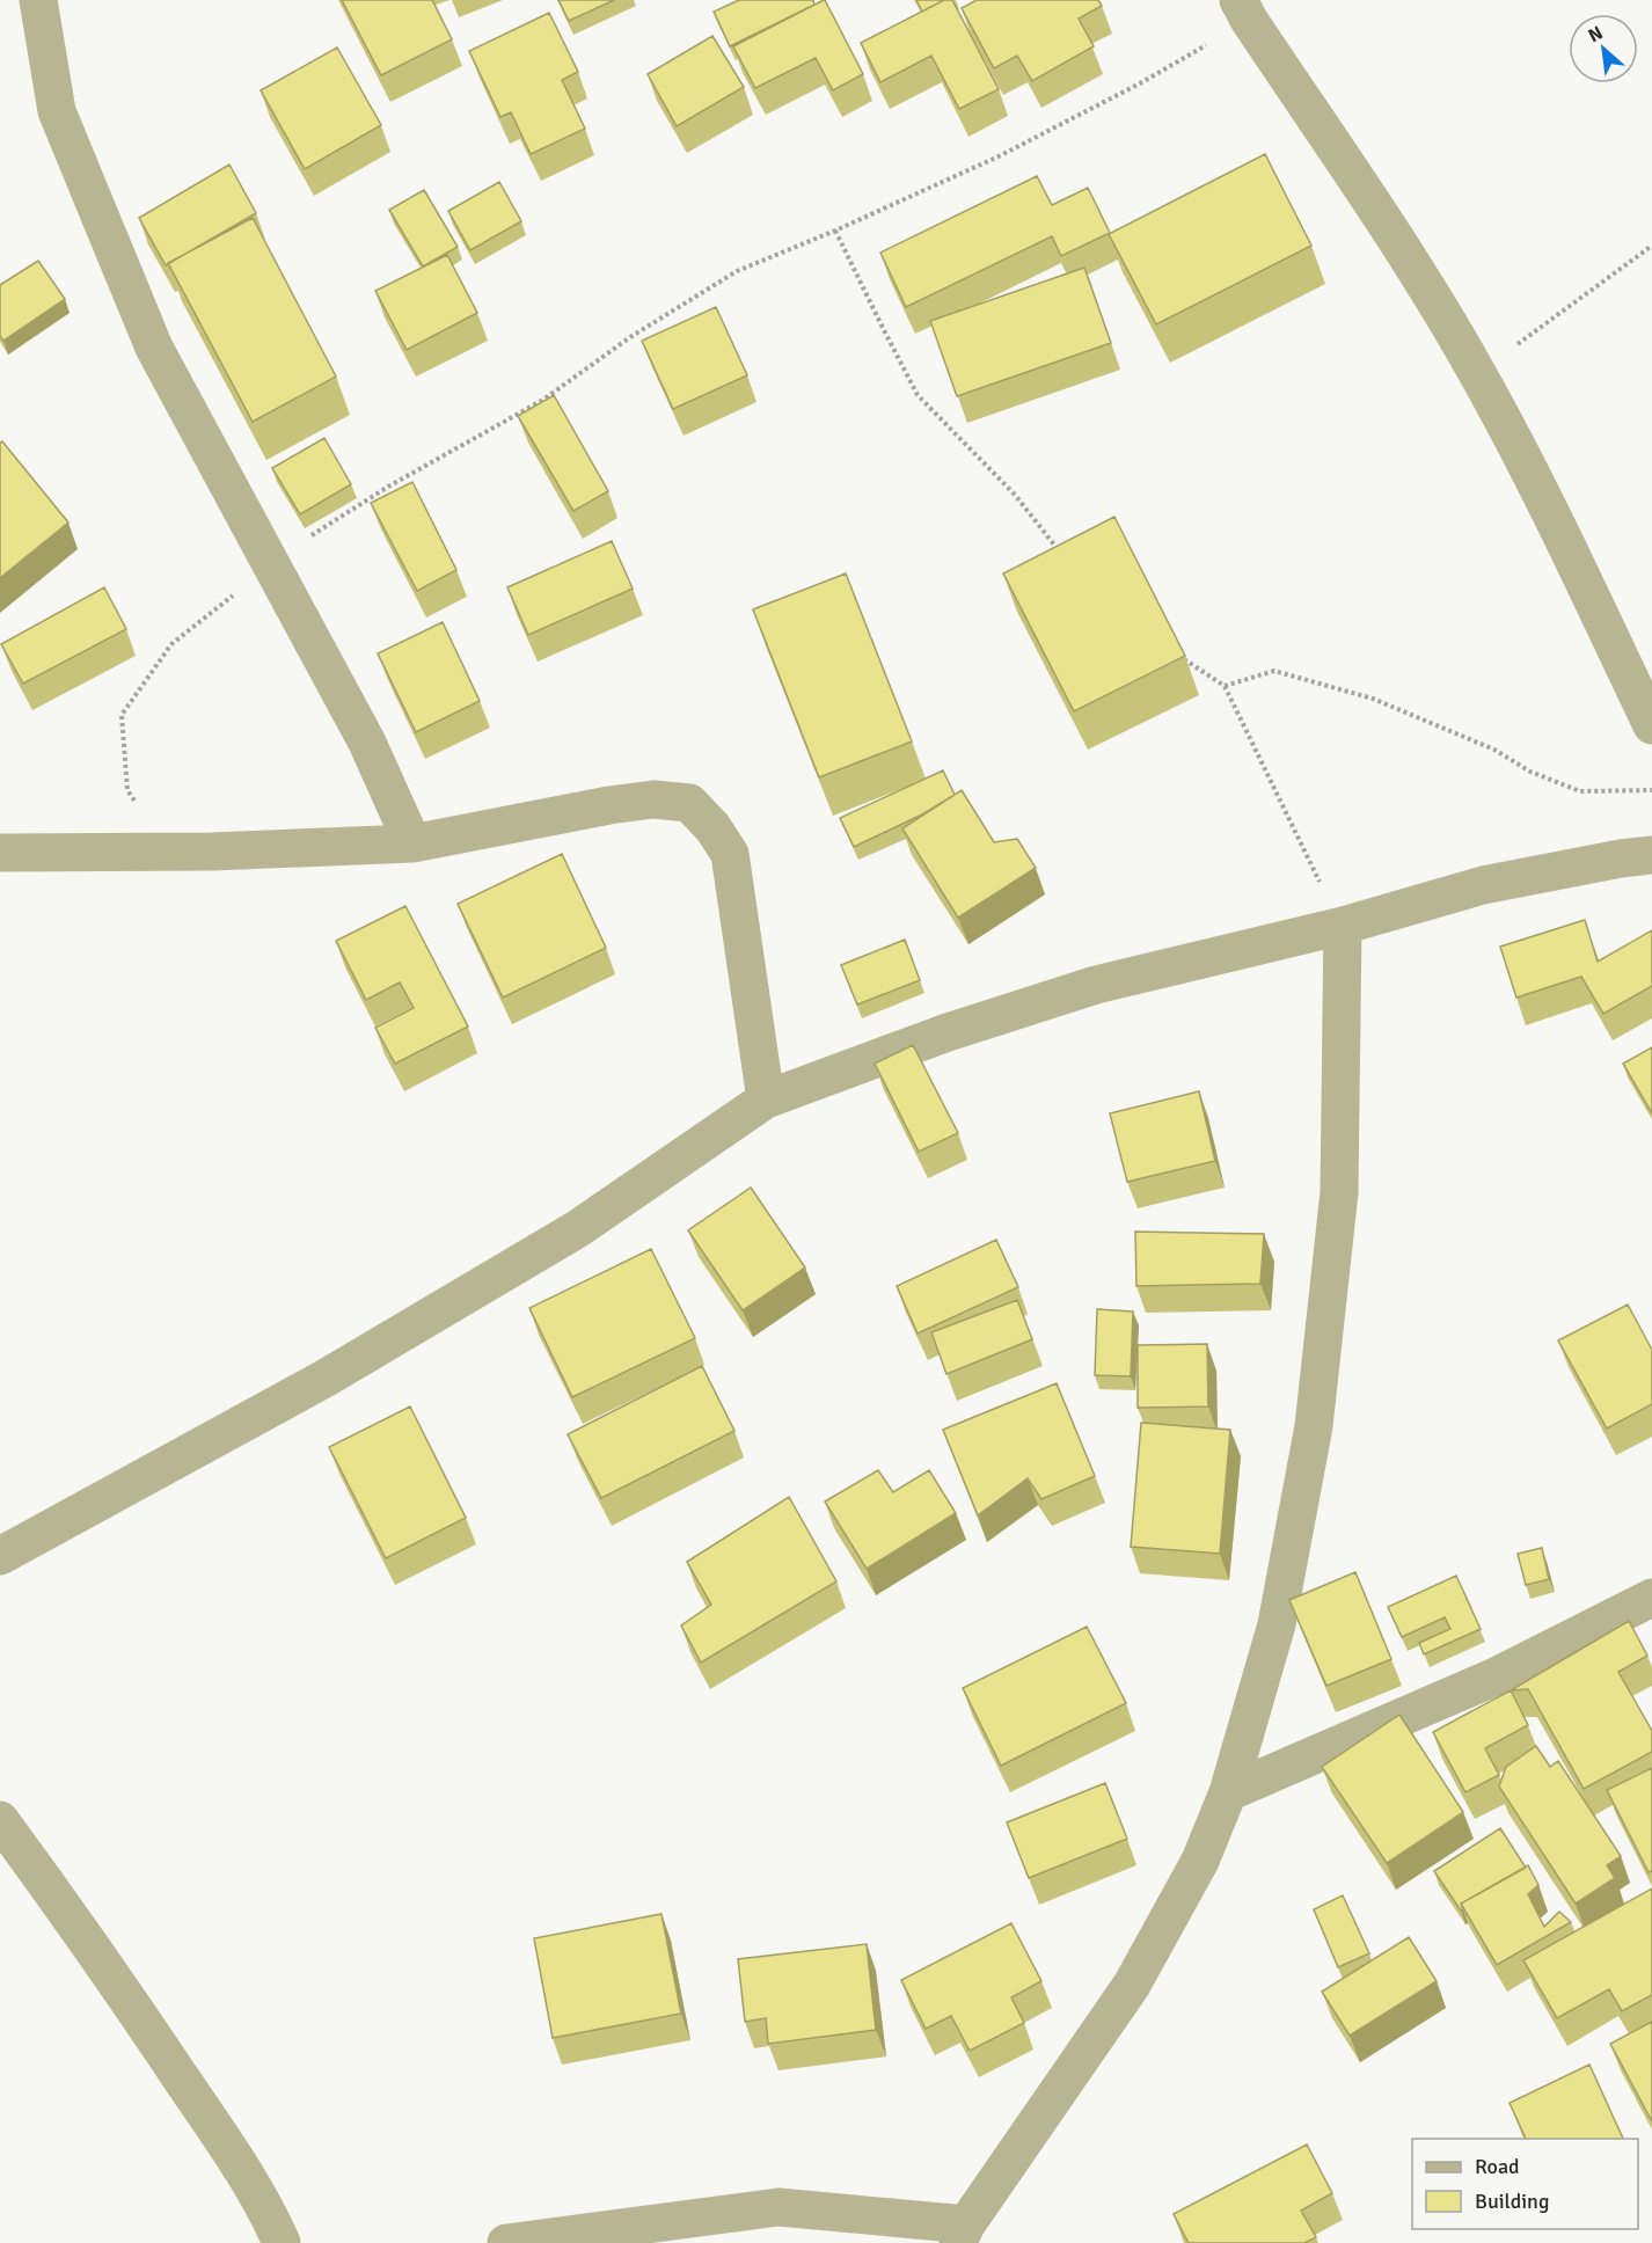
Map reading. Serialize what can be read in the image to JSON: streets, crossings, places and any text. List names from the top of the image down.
{
  "legend": ["Road", "Building"],
  "north": "top left"
}
